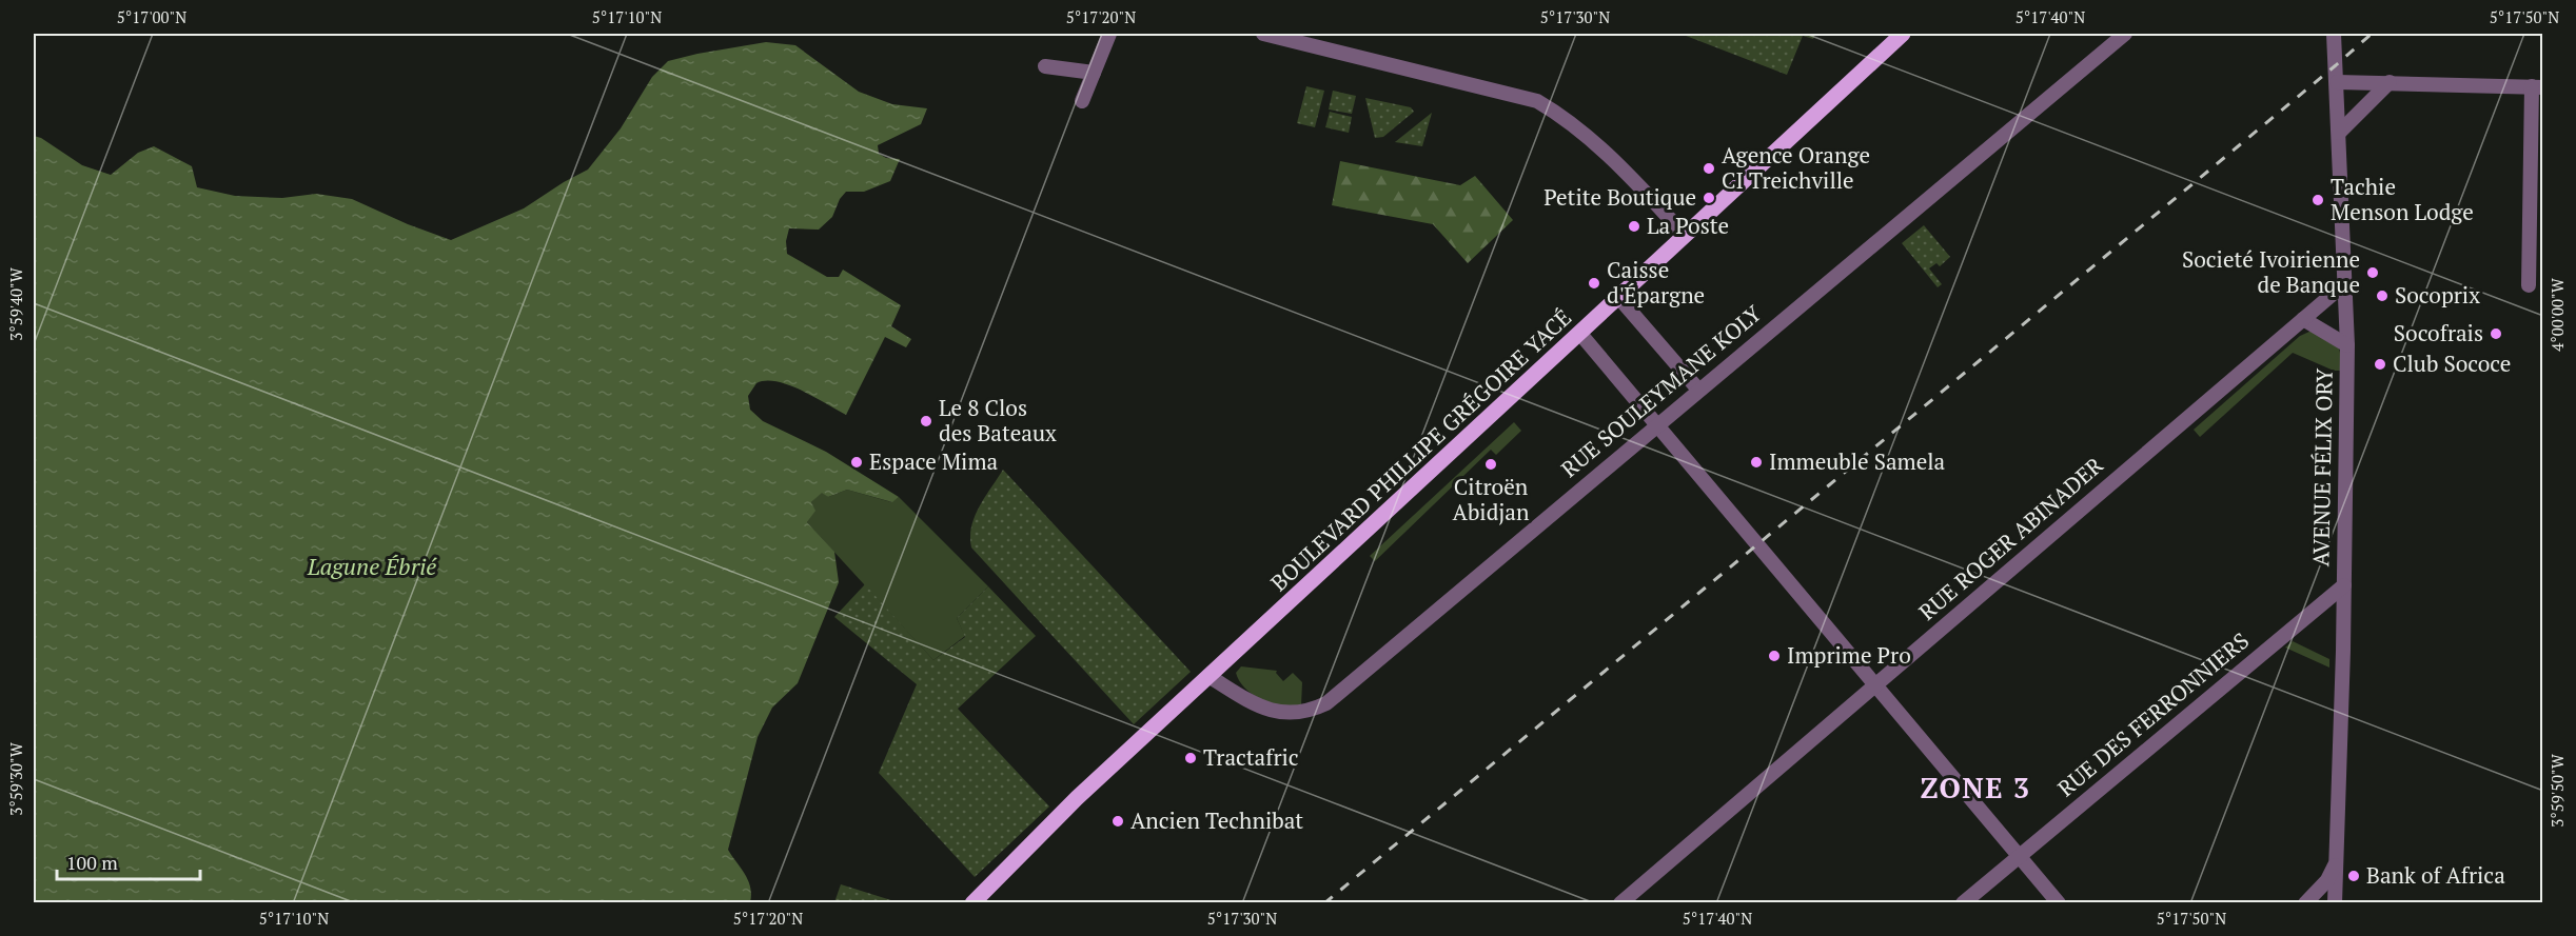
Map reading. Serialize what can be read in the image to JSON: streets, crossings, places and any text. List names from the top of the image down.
{
  "streets": {
    "main road": ["BOULEVARD PHILLIPE GRÉGOIRE YACÉ"],
    "street": [
      "RUE SOULEYMANE KOLY",
      "AVENUE FÉLIX ORY",
      "RUE ROGER ABINADER",
      "RUE DES FERRONNIERS"
    ]
  },
  "crossings": [
    ["RUE SOULEYMANE KOLY", "BOULEVARD PHILLIPE GRÉGOIRE YACÉ"],
    ["AVENUE FÉLIX ORY", "RUE ROGER ABINADER"],
    ["AVENUE FÉLIX ORY", "RUE DES FERRONNIERS"]
  ],
  "districts": ["ZONE 3"],
  "water": ["Lagune Ébrié"],
  "places": [
    "Agence Orange CI Treichville",
    "Petite Boutique",
    "Tachie Menson Lodge",
    "La Poste",
    "Societé Ivoirienne de Banque",
    "Caisse d'Épargne",
    "Socoprix",
    "Socofrais",
    "Club Sococe",
    "Le 8 Clos des Bateaux",
    "Espace Mima",
    "Immeuble Samela",
    "Citroën Abidjan",
    "Imprime Pro",
    "Tractafric",
    "Ancien Technibat",
    "Bank of Africa"
  ],
  "scale_bar": "100 m",
  "coordinates": [
    "5°17'00\"N",
    "5°17'10\"N",
    "5°17'20\"N",
    "5°17'30\"N",
    "5°17'40\"N",
    "5°17'50\"N",
    "3°59'40\"W",
    "4°00'00\"W",
    "3°59'30\"W",
    "3°59'50\"W"
  ]
}
